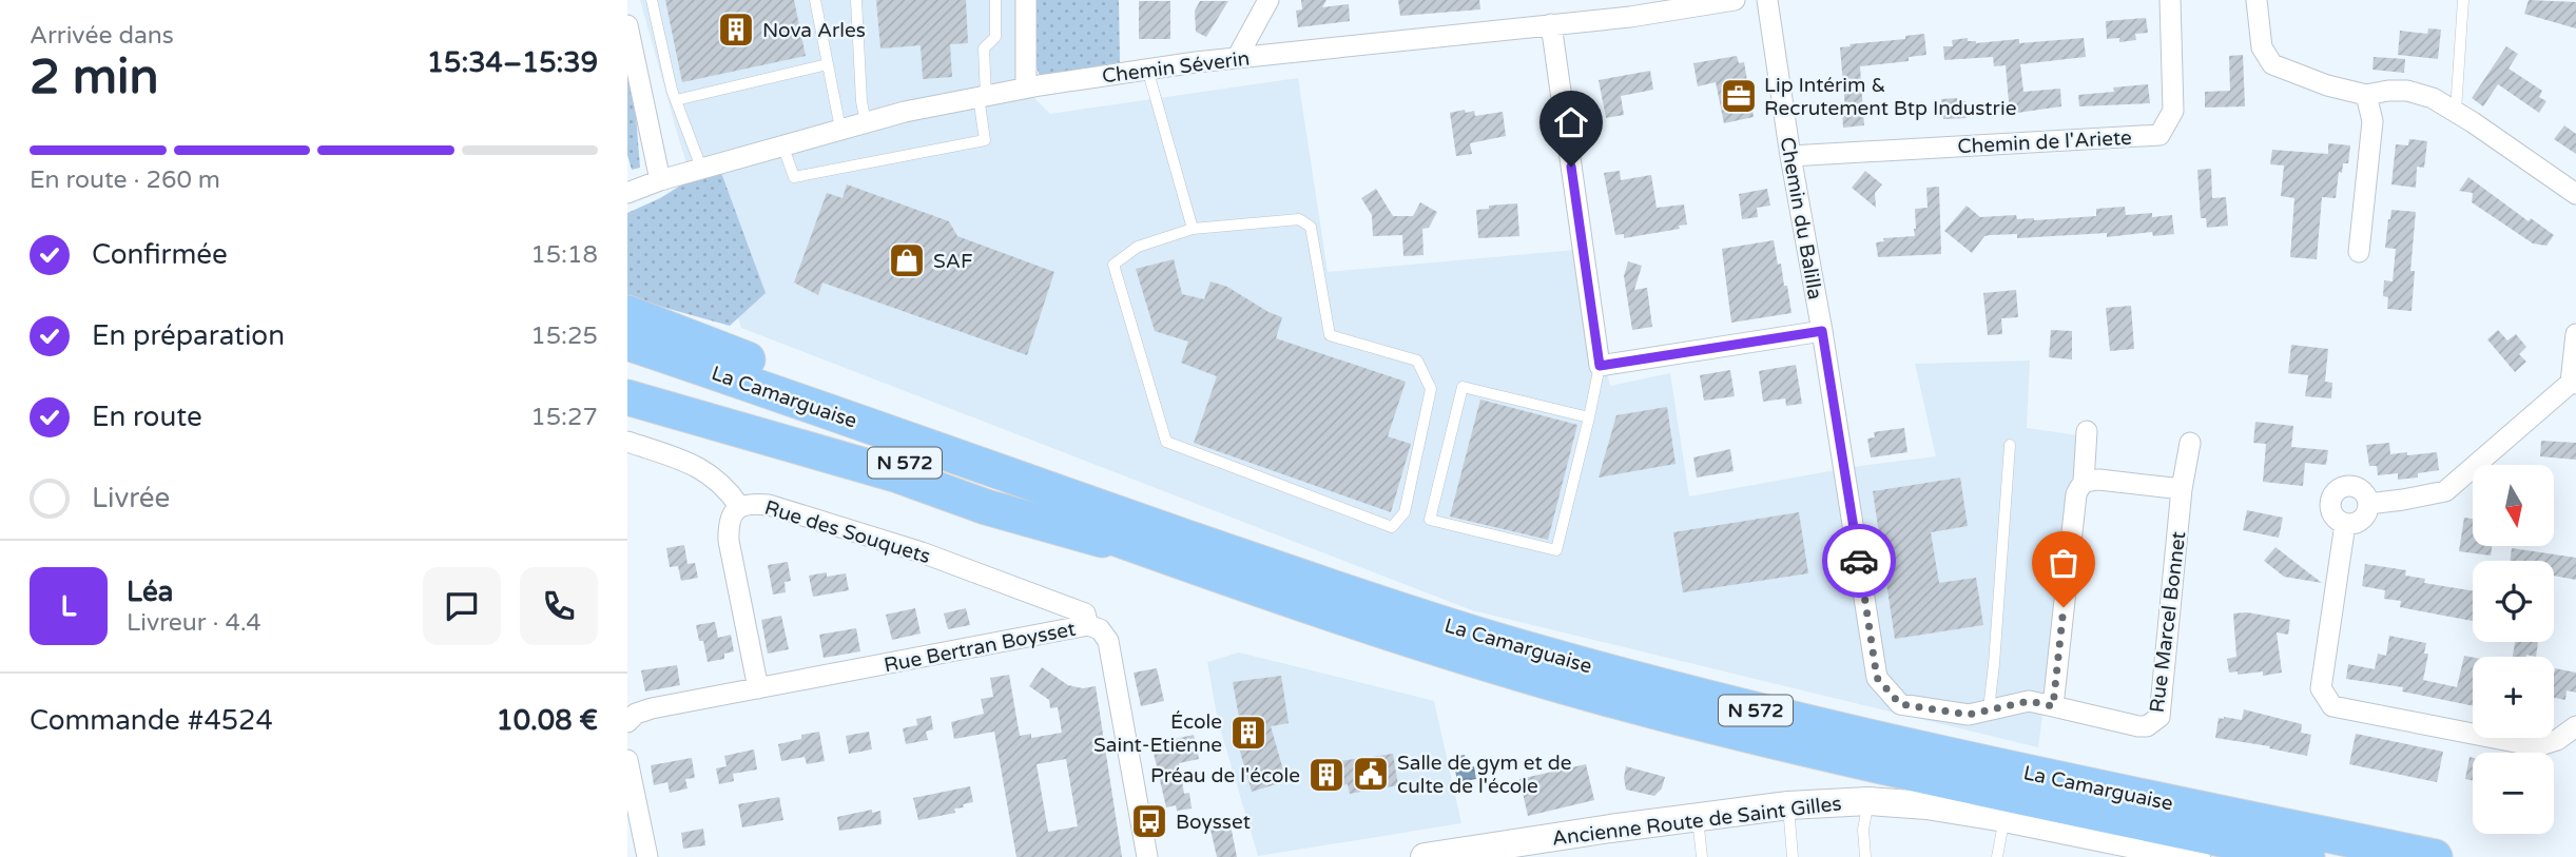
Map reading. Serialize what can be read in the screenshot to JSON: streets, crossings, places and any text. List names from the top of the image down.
{
  "streets": {
    "highway": ["La Camarguaise", "N 572"],
    "street": [
      "Chemin Séverin",
      "Chemin de l'Ariete",
      "Chemin du Balilla",
      "Rue des Souquets",
      "Rue Marcel Bonnet",
      "Rue Bertran Boysset",
      "Ancienne Route de Saint Gilles"
    ]
  },
  "crossings": [
    ["Chemin de l'Ariete", "Chemin du Balilla"],
    ["Chemin du Balilla", "Rue Marcel Bonnet"],
    ["Rue des Souquets", "Rue Bertran Boysset"]
  ],
  "places": {
    "building": ["Nova Arles", "École Saint-Etienne", "Préau de l'école"],
    "office": ["Lip Intérim & Recrutement Btp Industrie"],
    "shop": ["SAF"],
    "public building": ["Salle de gym et de culte de l'école"],
    "bus stop": ["Boysset"]
  },
  "north": "bottom",
  "page": {
    "heading": ["2 min", "Arrivée dans", "15:34–15:39"],
    "panel": [
      "Léa",
      "Livreur · 4.4",
      "Commande #4524",
      "10.08 €"
    ],
    "bar": "En route · 260 m",
    "list": [
      ["Confirmée", "15:18"],
      ["En préparation", "15:25"],
      ["En route", "15:27"],
      "Livrée"
    ],
    "map_buttons": ["+", "−"],
    "round": "L"
  }
}
